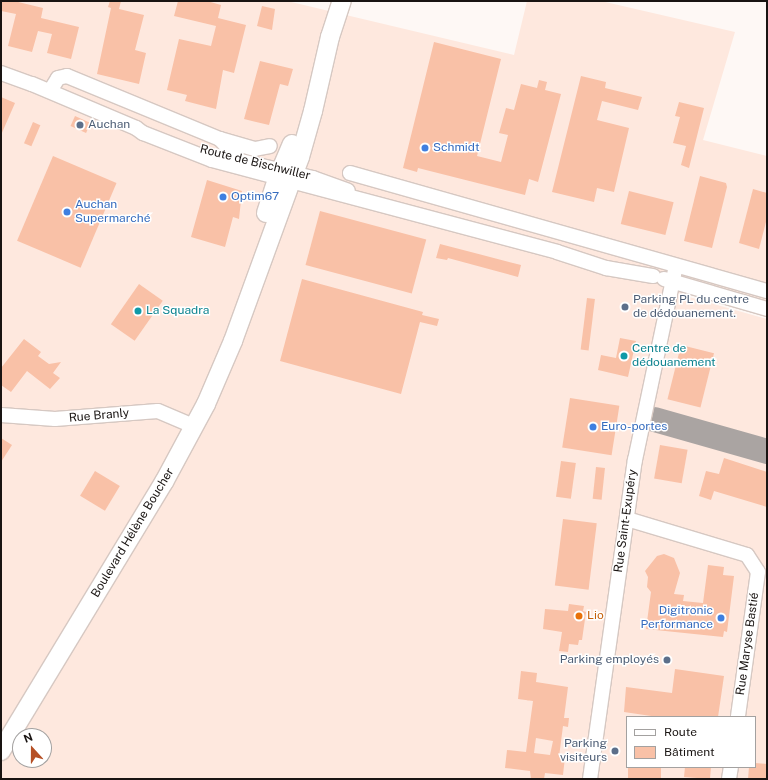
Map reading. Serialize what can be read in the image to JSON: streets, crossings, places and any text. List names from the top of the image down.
{
  "streets": {
    "main road": ["Boulevard Hélène Boucher"],
    "street": [
      "Route de Bischwiller",
      "Rue Branly",
      "Rue Saint-Exupéry",
      "Rue Maryse Bastié"
    ]
  },
  "crossings": [
    ["Route de Bischwiller", "Rue Saint-Exupéry"],
    ["Route de Bischwiller", "Boulevard Hélène Boucher"],
    ["Rue Branly", "Boulevard Hélène Boucher"],
    ["Rue Saint-Exupéry", "Rue Maryse Bastié"]
  ],
  "places": [
    "Auchan",
    "Schmidt",
    "Optim67",
    "Auchan Supermarché",
    "Parking PL du centre de dédouanement.",
    "La Squadra",
    "Centre de dédouanement",
    "Euro-portes",
    "Lio",
    "Digitronic Performance",
    "Parking employés",
    "Parking visiteurs"
  ],
  "legend": ["Route", "Bâtiment"],
  "north": "top"
}
